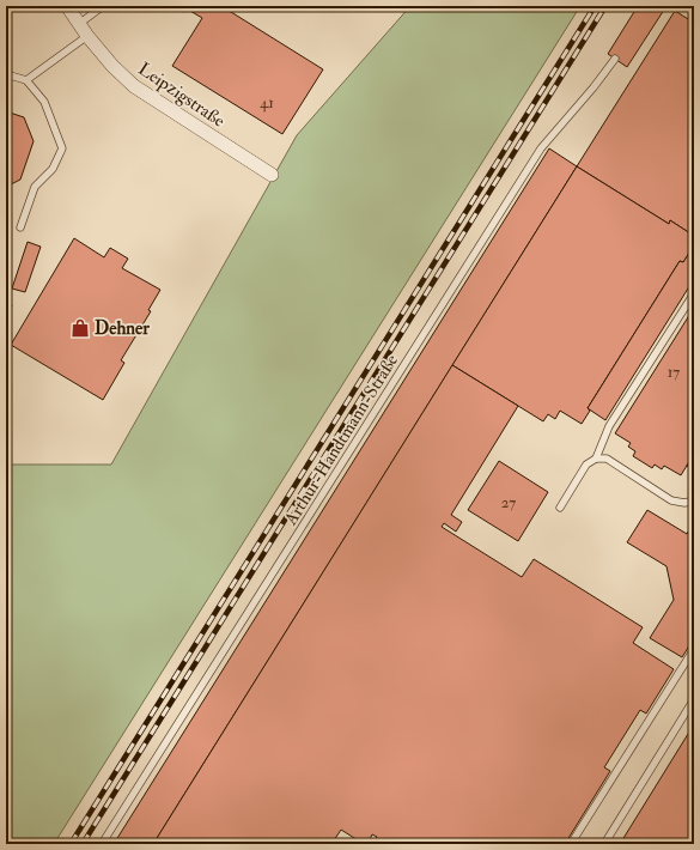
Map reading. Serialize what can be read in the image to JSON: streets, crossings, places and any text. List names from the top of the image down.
{
  "streets": {
    "street": ["Leipzigstraße"],
    "lane": ["Arthur-Handtmann-Straße"]
  },
  "places": {
    "shop": ["Dehner"]
  },
  "house_numbers": ["41", "17", "27"]
}
